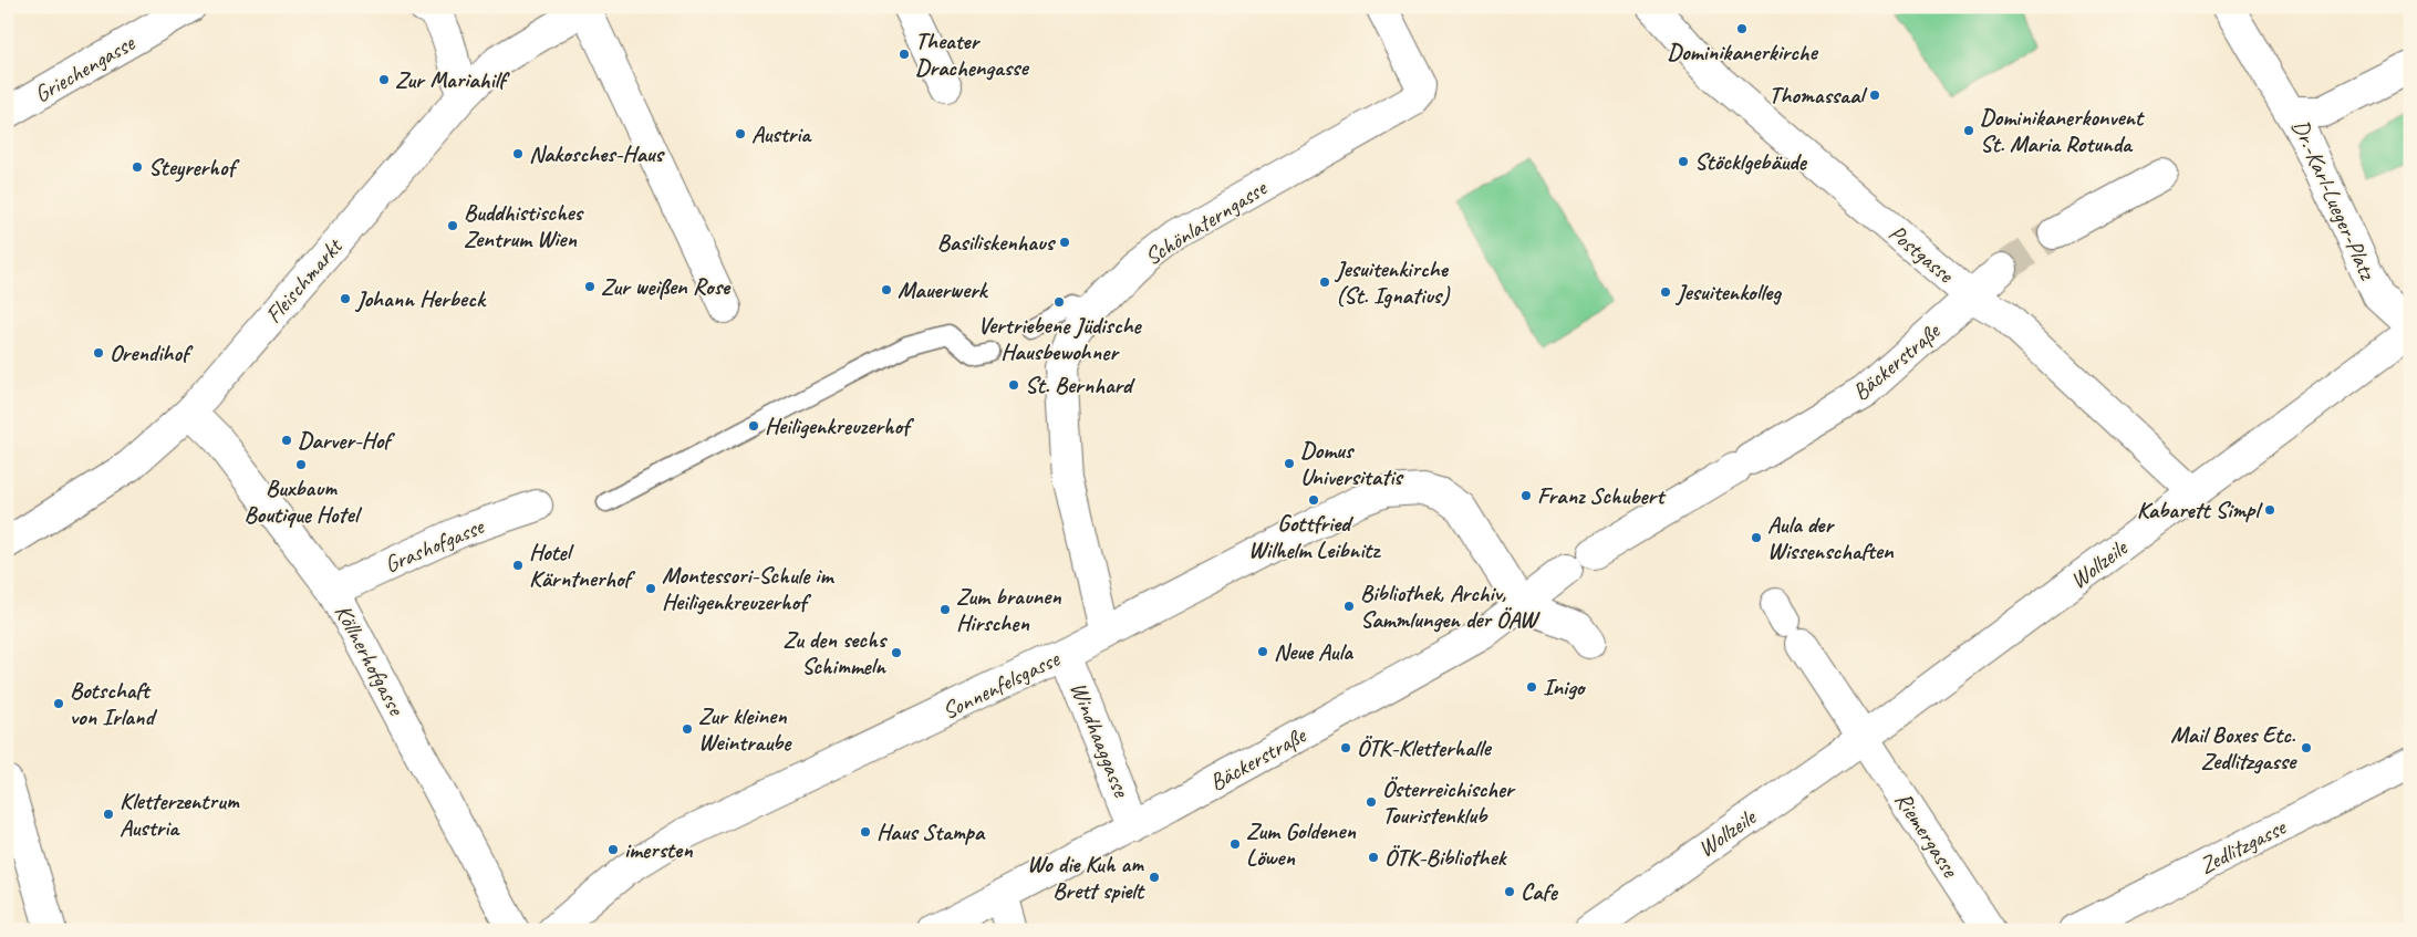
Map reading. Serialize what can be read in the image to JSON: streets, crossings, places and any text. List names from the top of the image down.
{
  "streets": {
    "street": [
      "Griechengasse",
      "Dr.-Karl-Lueger-Platz",
      "Schönlaterngasse",
      "Postgasse",
      "Fleischmarkt",
      "Bäckerstraße",
      "Grashofgasse",
      "Wollzeile",
      "Köllnerhofgasse",
      "Sonnenfelsgasse",
      "Windhaaggasse",
      "Riemergasse",
      "Zedlitzgasse"
    ]
  },
  "crossings": [
    ["Dr.-Karl-Lueger-Platz", "Wollzeile"],
    ["Schönlaterngasse", "Sonnenfelsgasse"],
    ["Postgasse", "Bäckerstraße"],
    ["Postgasse", "Wollzeile"],
    ["Fleischmarkt", "Köllnerhofgasse"],
    ["Bäckerstraße", "Sonnenfelsgasse"],
    ["Bäckerstraße", "Windhaaggasse"],
    ["Grashofgasse", "Köllnerhofgasse"],
    ["Wollzeile", "Riemergasse"],
    ["Sonnenfelsgasse", "Windhaaggasse"]
  ],
  "places": [
    "Dominikanerkirche",
    "Theater Drachengasse",
    "Zur Mariahilf",
    "Thomassaal",
    "Dominikanerkonvent St. Maria Rotunda",
    "Austria",
    "Nakosches-Haus",
    "Stöcklgebäude",
    "Steyrerhof",
    "Buddhistisches Zentrum Wien",
    "Basiliskenhaus",
    "Jesuitenkirche (St. Ignatius)",
    "Zur weißen Rose",
    "Mauerwerk",
    "Jesuitenkolleg",
    "Johann Herbeck",
    "Vertriebene Jüdische Hausbewohner",
    "Orendihof",
    "St. Bernhard",
    "Heiligenkreuzerhof",
    "Darver-Hof",
    "Domus Universitatis",
    "Buxbaum Boutique Hotel",
    "Franz Schubert",
    "Gottfried Wilhelm Leibnitz",
    "Kabarett Simpl",
    "Aula der Wissenschaften",
    "Hotel Kärntnerhof",
    "Montessori-Schule im Heiligenkreuzerhof",
    "Bibliothek, Archiv, Sammlungen der ÖAW",
    "Zum braunen Hirschen",
    "Neue Aula",
    "Zu den sechs Schimmeln",
    "Inigo",
    "Botschaft von Irland",
    "Zur kleinen Weintraube",
    "ÖTK-Kletterhalle",
    "Mail Boxes Etc. Zedlitzgasse",
    "Österreichischer Touristenklub",
    "Kletterzentrum Austria",
    "Haus Stampa",
    "Zum Goldenen Löwen",
    "imersten",
    "ÖTK-Bibliothek",
    "Wo die Kuh am Brett spielt",
    "Cafe"
  ]
}
